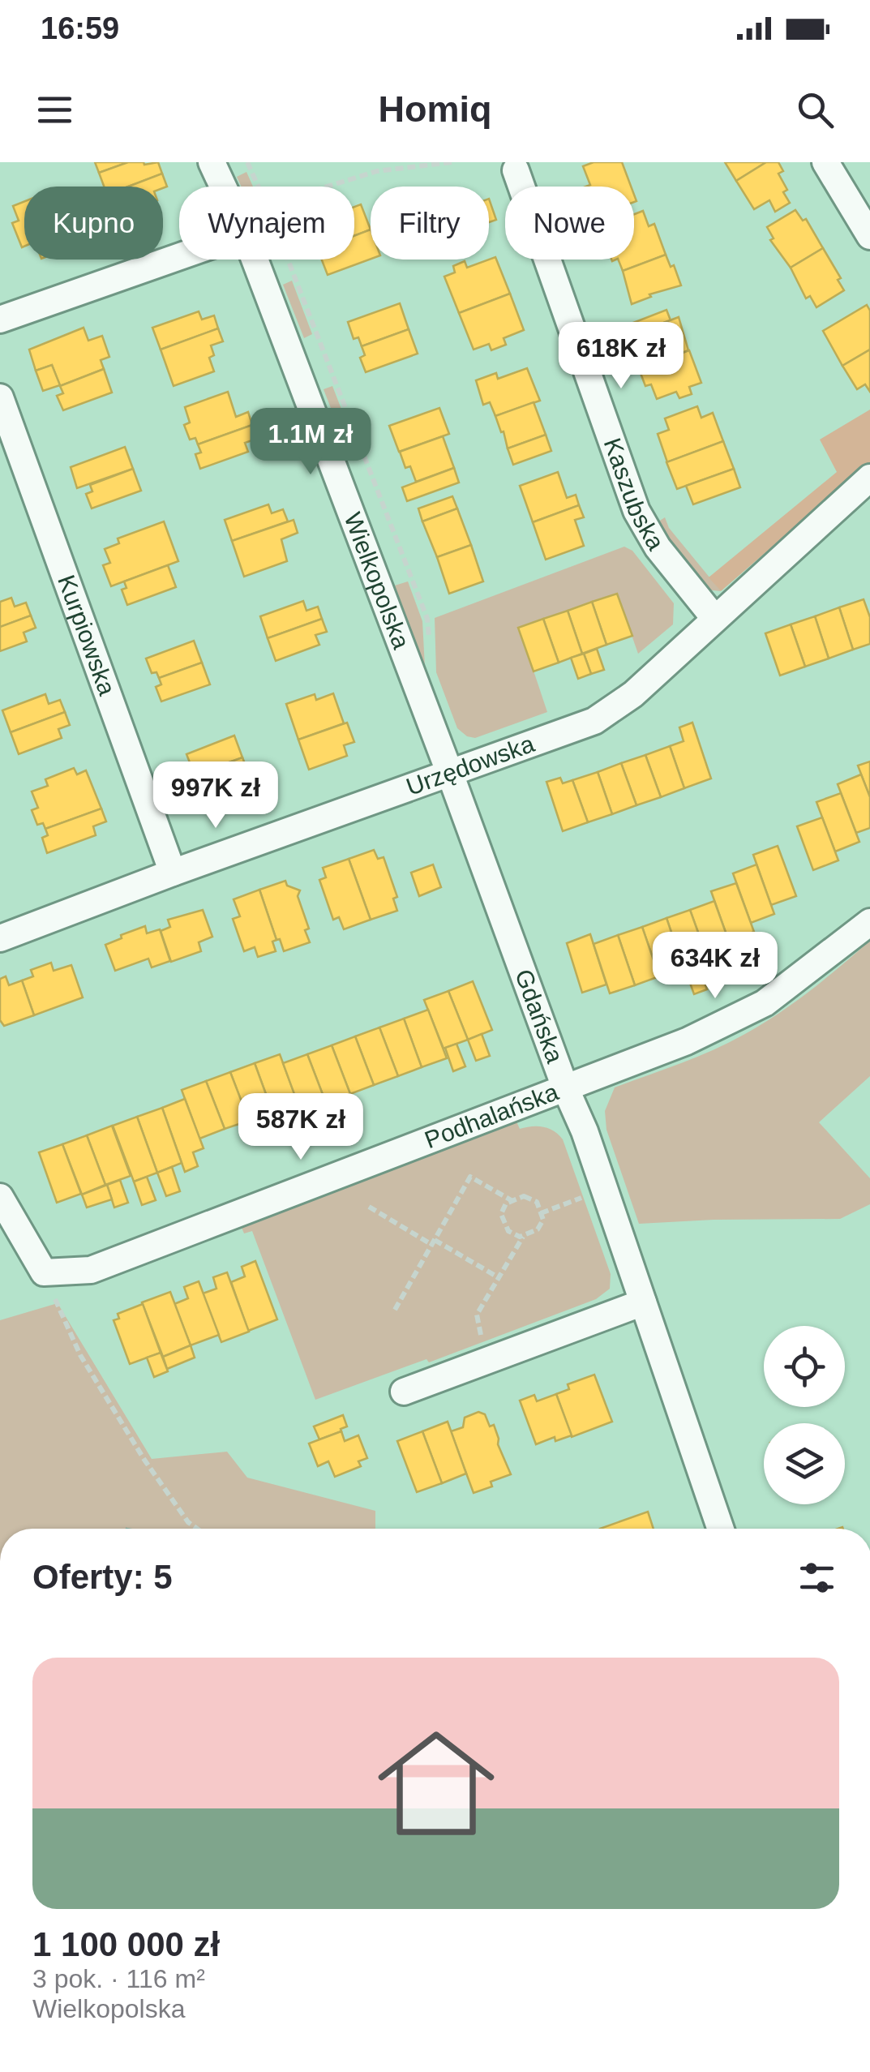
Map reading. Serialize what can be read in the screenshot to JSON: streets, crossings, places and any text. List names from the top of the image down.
{
  "streets": {
    "street": [
      "Kaszubska",
      "Wielkopolska",
      "Kurpiowska",
      "Urzędowska",
      "Gdańska",
      "Podhalańska"
    ]
  },
  "crossings": [
    ["Kaszubska", "Urzędowska"],
    ["Wielkopolska", "Urzędowska"],
    ["Wielkopolska", "Gdańska"],
    ["Kurpiowska", "Urzędowska"],
    ["Urzędowska", "Gdańska"],
    ["Gdańska", "Podhalańska"]
  ],
  "page": {
    "status": "16:59",
    "header": "Homiq",
    "chip": [
      "Kupno",
      "Wynajem",
      "Filtry",
      "Nowe"
    ],
    "price": [
      "618K zł",
      "1.1M zł",
      "997K zł",
      "634K zł",
      "587K zł"
    ],
    "heading": "Oferty: 5",
    "list": [
      {
        "name": "1 100 000 zł",
        "note": "3 pok. · 116 m² · Wielkopolska"
      }
    ]
  }
}
